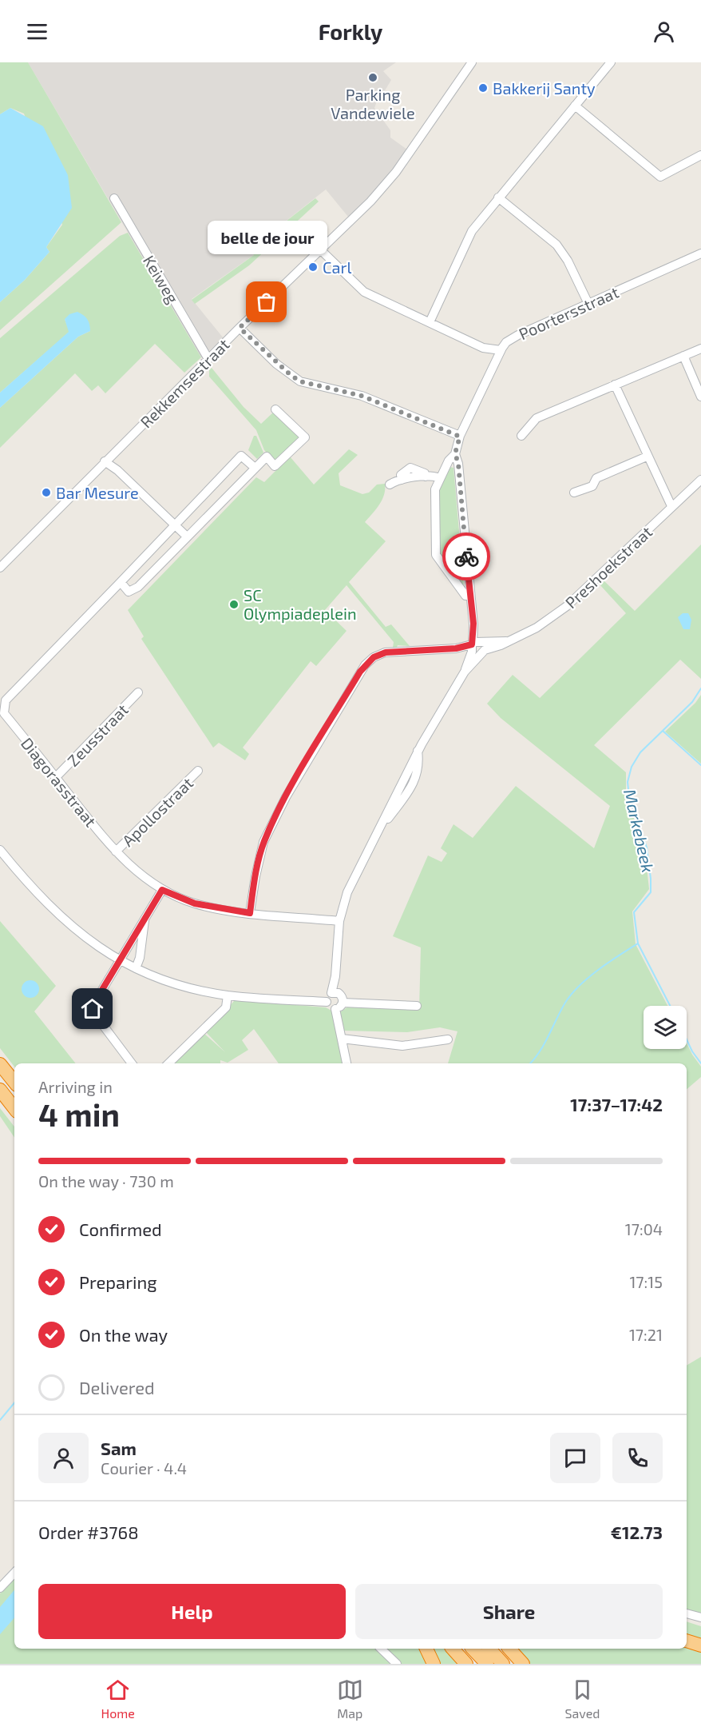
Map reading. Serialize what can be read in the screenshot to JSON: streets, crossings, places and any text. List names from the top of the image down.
{
  "streets": {
    "street": [
      "Keiweg",
      "Poortersstraat",
      "Rekkemsestraat",
      "Preshoekstraat",
      "Zeusstraat",
      "Diagorasstraat",
      "Apollostraat"
    ]
  },
  "crossings": [
    ["Keiweg", "Rekkemsestraat"],
    ["Zeusstraat", "Diagorasstraat"],
    ["Diagorasstraat", "Apollostraat"]
  ],
  "water": ["Markebeek"],
  "places": [
    "Parking Vandewiele",
    "Bakkerij Santy",
    "Carl",
    "belle de jour",
    "Bar Mesure",
    "SC Olympiadeplein"
  ],
  "page": {
    "header": "Forkly",
    "bubble": "belle de jour",
    "heading": ["4 min", "Arriving in", "17:37–17:42"],
    "panel": [
      "Sam",
      "Courier · 4.4",
      "Order #3768",
      "€12.73"
    ],
    "bar": "On the way · 730 m",
    "list": [
      ["Confirmed", "17:04"],
      ["Preparing", "17:15"],
      ["On the way", "17:21"],
      "Delivered"
    ],
    "buttons": ["Help", "Share"],
    "tabs": ["Home", "Map", "Saved"]
  }
}
